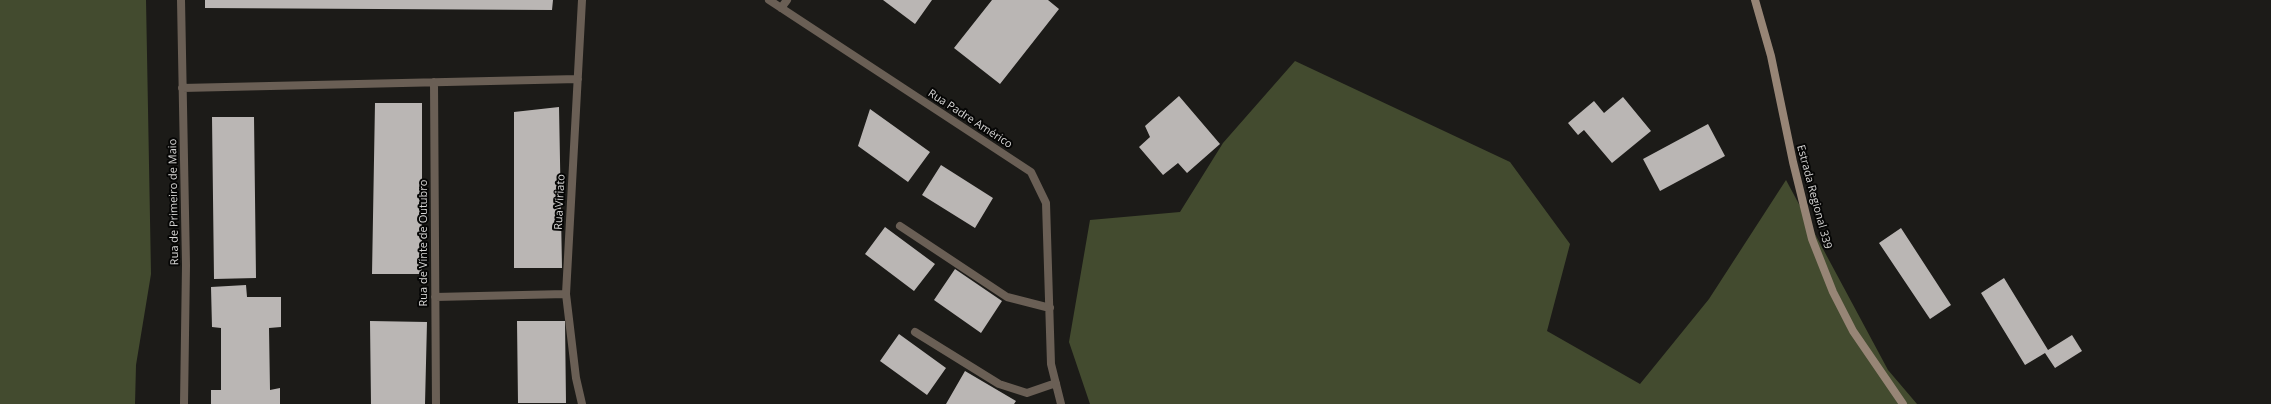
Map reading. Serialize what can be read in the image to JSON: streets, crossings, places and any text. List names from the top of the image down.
{
  "streets": {
    "main road": ["Estrada Regional 339"],
    "street": [
      "Rua Padre Américo",
      "Rua de Primeiro de Maio",
      "Rua Viriato",
      "Rua de Vinte de Outubro"
    ]
  }
}
